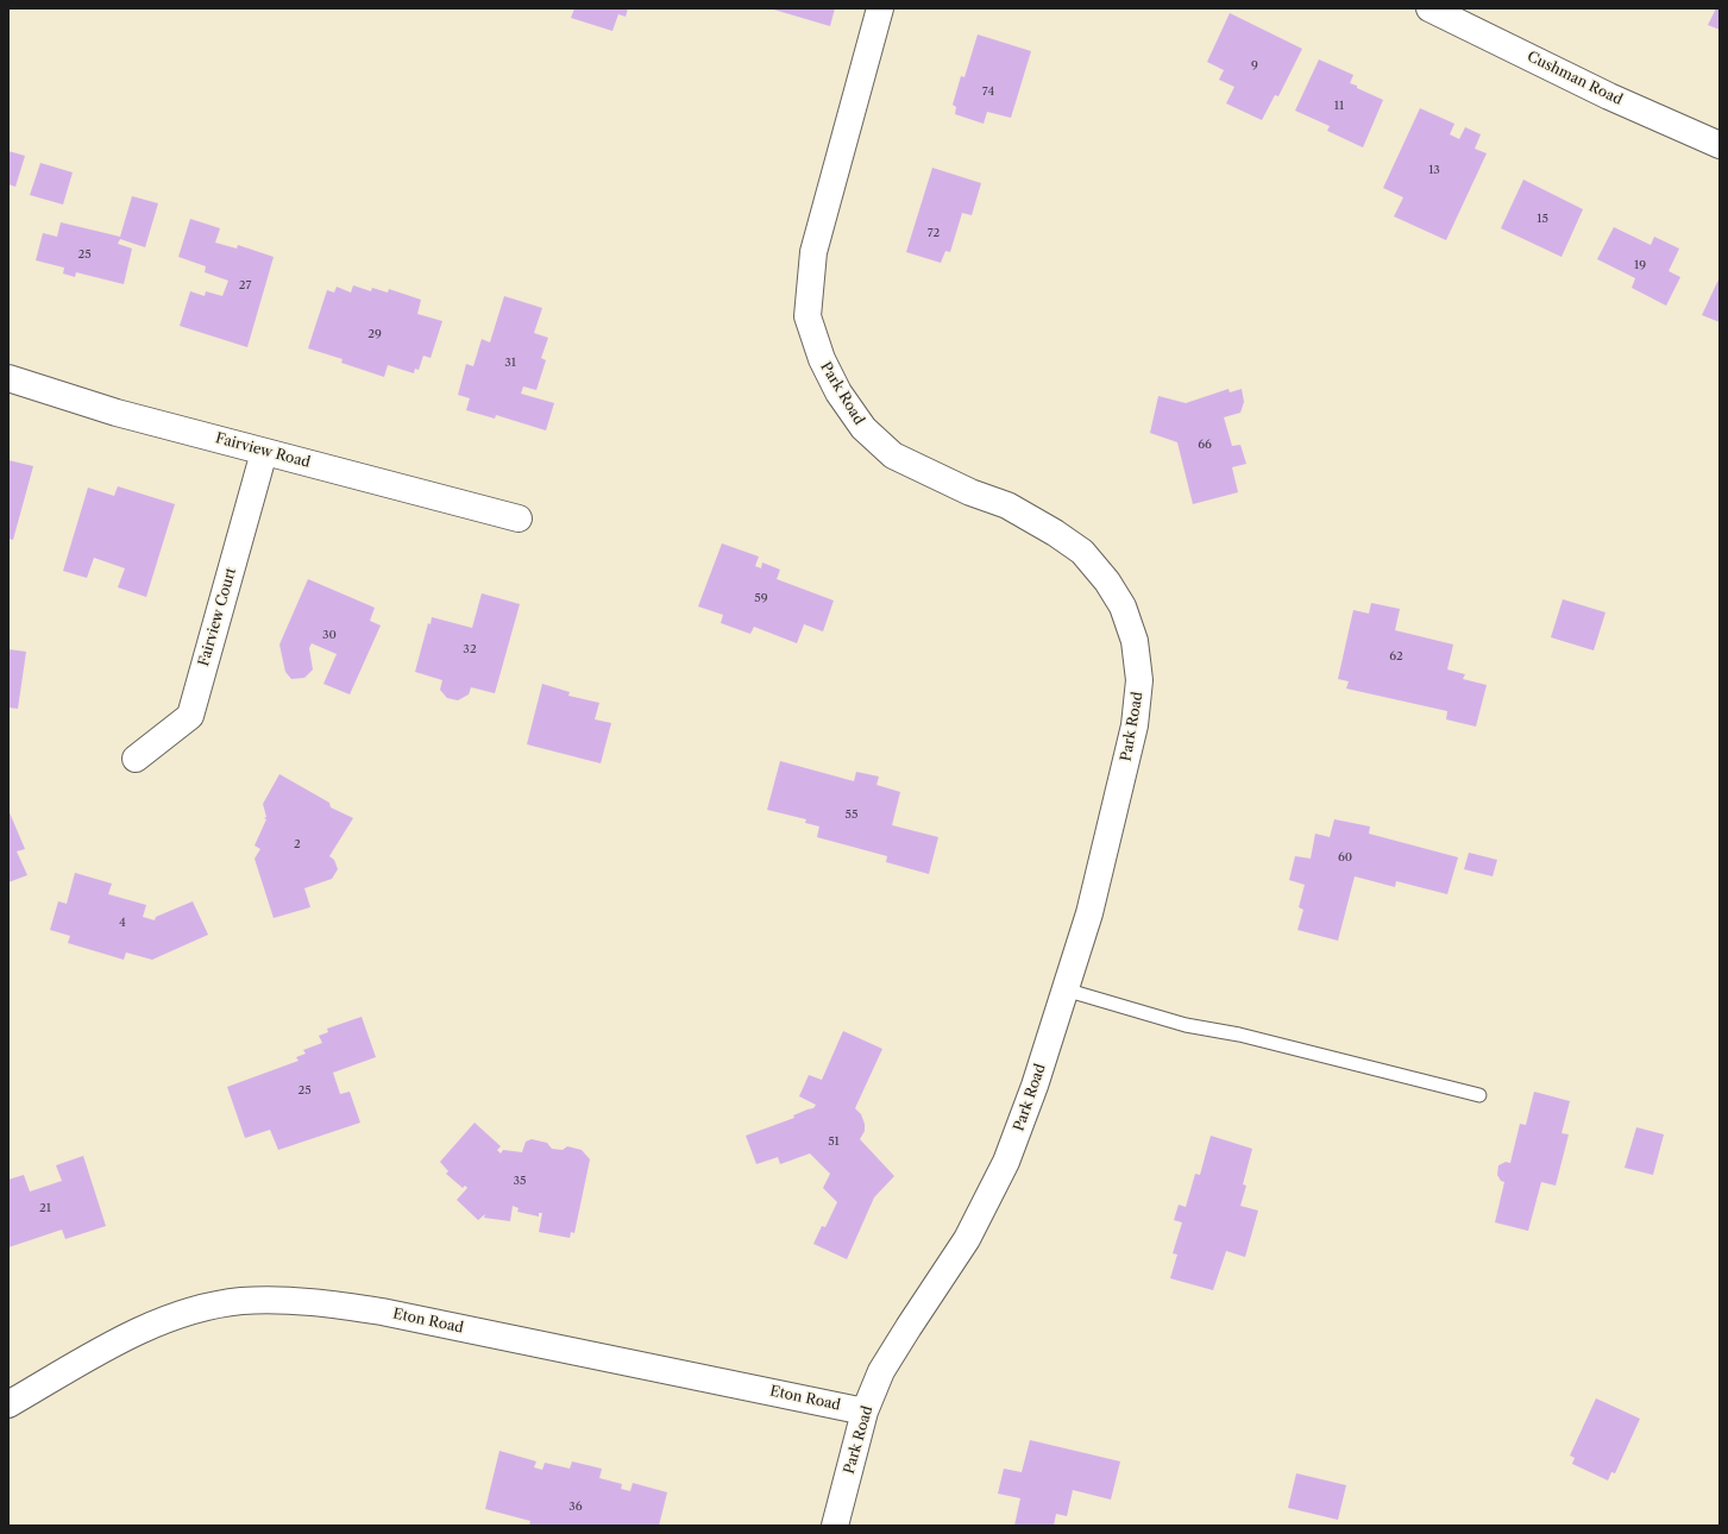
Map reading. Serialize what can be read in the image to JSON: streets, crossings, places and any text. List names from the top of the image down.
{
  "streets": {
    "street": [
      "Cushman Road",
      "Park Road",
      "Fairview Road",
      "Fairview Court",
      "Eton Road"
    ]
  },
  "crossings": [
    ["Park Road", "Eton Road"],
    ["Fairview Road", "Fairview Court"]
  ],
  "house_numbers": [
    "9",
    "74",
    "11",
    "13",
    "15",
    "72",
    "25",
    "19",
    "27",
    "29",
    "31",
    "66",
    "59",
    "30",
    "32",
    "62",
    "55",
    "2",
    "60",
    "4",
    "25",
    "51",
    "35",
    "21",
    "36"
  ]
}
